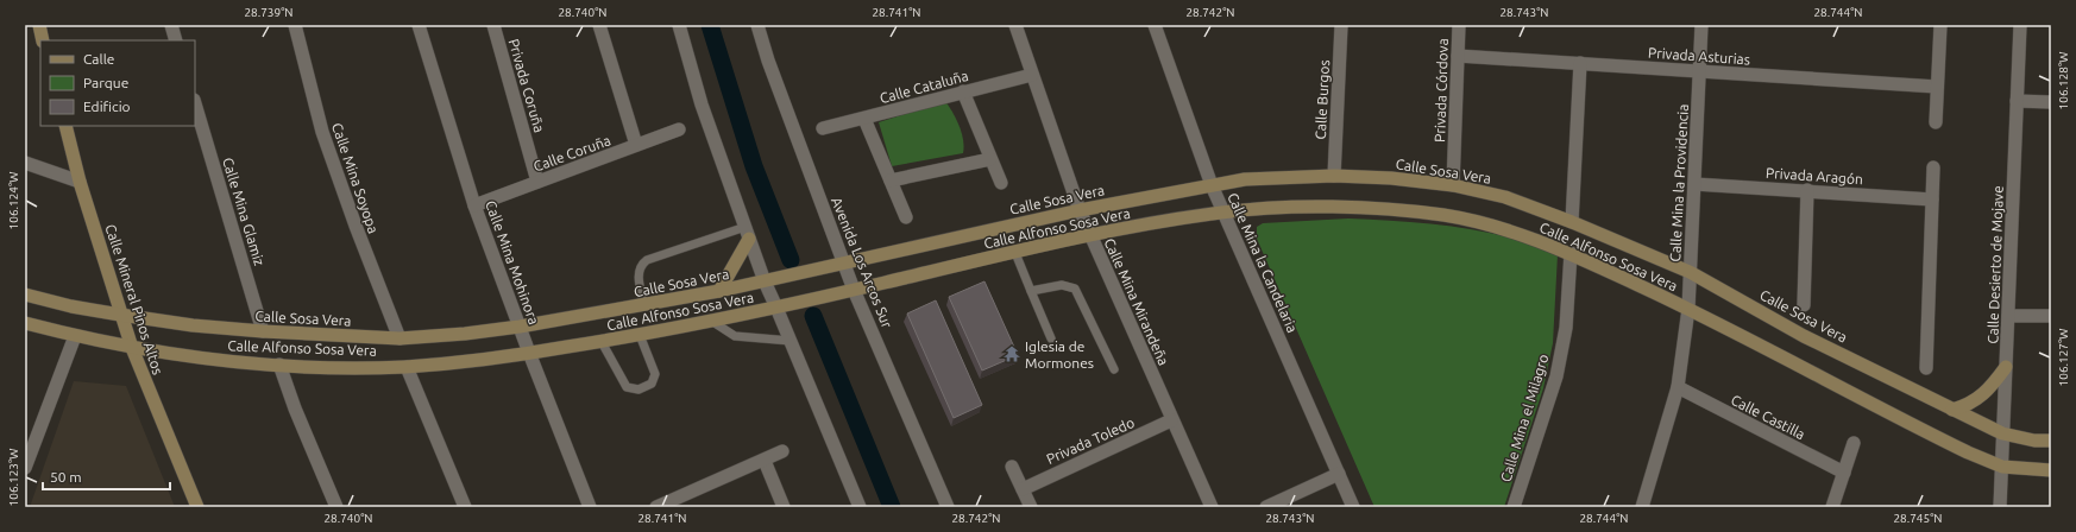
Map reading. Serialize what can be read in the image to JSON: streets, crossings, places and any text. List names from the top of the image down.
{
  "streets": {
    "main road": ["Calle Sosa Vera", "Calle Alfonso Sosa Vera", "Calle Mineral Pinos Altos"],
    "street": [
      "Privada Asturias",
      "Privada Coruña",
      "Calle Cataluña",
      "Privada Córdova",
      "Calle Burgos",
      "Calle Coruña",
      "Privada Aragón",
      "Calle Mina Soyopa",
      "Calle Mina la Providencia",
      "Calle Mina Glamiz",
      "Calle Mina Mohinora",
      "Avenida Los Arcos Sur",
      "Calle Mina la Candelaria",
      "Calle Desierto de Mojave",
      "Calle Mina Mirandeña",
      "Calle Castilla",
      "Calle Mina el Milagro",
      "Privada Toledo"
    ]
  },
  "crossings": [
    ["Privada Asturias", "Privada Córdova"],
    ["Privada Asturias", "Calle Mina la Providencia"],
    ["Privada Coruña", "Calle Coruña"],
    ["Calle Cataluña", "Calle Mina Mirandeña"],
    ["Privada Córdova", "Calle Sosa Vera"],
    ["Calle Burgos", "Calle Sosa Vera"],
    ["Calle Coruña", "Calle Mina Mohinora"],
    ["Calle Sosa Vera", "Calle Mina Soyopa"],
    ["Calle Sosa Vera", "Calle Mina la Providencia"],
    ["Calle Sosa Vera", "Calle Mina Glamiz"],
    ["Calle Sosa Vera", "Calle Mina Mohinora"],
    ["Calle Sosa Vera", "Avenida Los Arcos Sur"],
    ["Calle Sosa Vera", "Calle Mina la Candelaria"],
    ["Calle Sosa Vera", "Calle Desierto de Mojave"],
    ["Calle Sosa Vera", "Calle Mineral Pinos Altos"],
    ["Calle Sosa Vera", "Calle Mina Mirandeña"],
    ["Privada Aragón", "Calle Mina la Providencia"],
    ["Calle Mina la Providencia", "Calle Alfonso Sosa Vera"],
    ["Calle Mina la Providencia", "Calle Castilla"],
    ["Calle Alfonso Sosa Vera", "Calle Mina Mohinora"],
    ["Calle Alfonso Sosa Vera", "Avenida Los Arcos Sur"],
    ["Calle Alfonso Sosa Vera", "Calle Mina la Candelaria"],
    ["Calle Alfonso Sosa Vera", "Calle Desierto de Mojave"],
    ["Calle Alfonso Sosa Vera", "Calle Mineral Pinos Altos"],
    ["Calle Alfonso Sosa Vera", "Calle Mina Mirandeña"],
    ["Calle Alfonso Sosa Vera", "Calle Mina el Milagro"],
    ["Calle Mina Mirandeña", "Privada Toledo"]
  ],
  "places": {
    "temple": ["Iglesia de Mormones"]
  },
  "legend": ["Calle", "Parque", "Edificio"],
  "scale_bar": "50 m",
  "coordinates": [
    "28.739°N",
    "28.740°N",
    "28.741°N",
    "28.742°N",
    "28.743°N",
    "28.744°N",
    "106.128°W",
    "106.124°W",
    "106.127°W",
    "106.123°W",
    "28.745°N"
  ]
}
